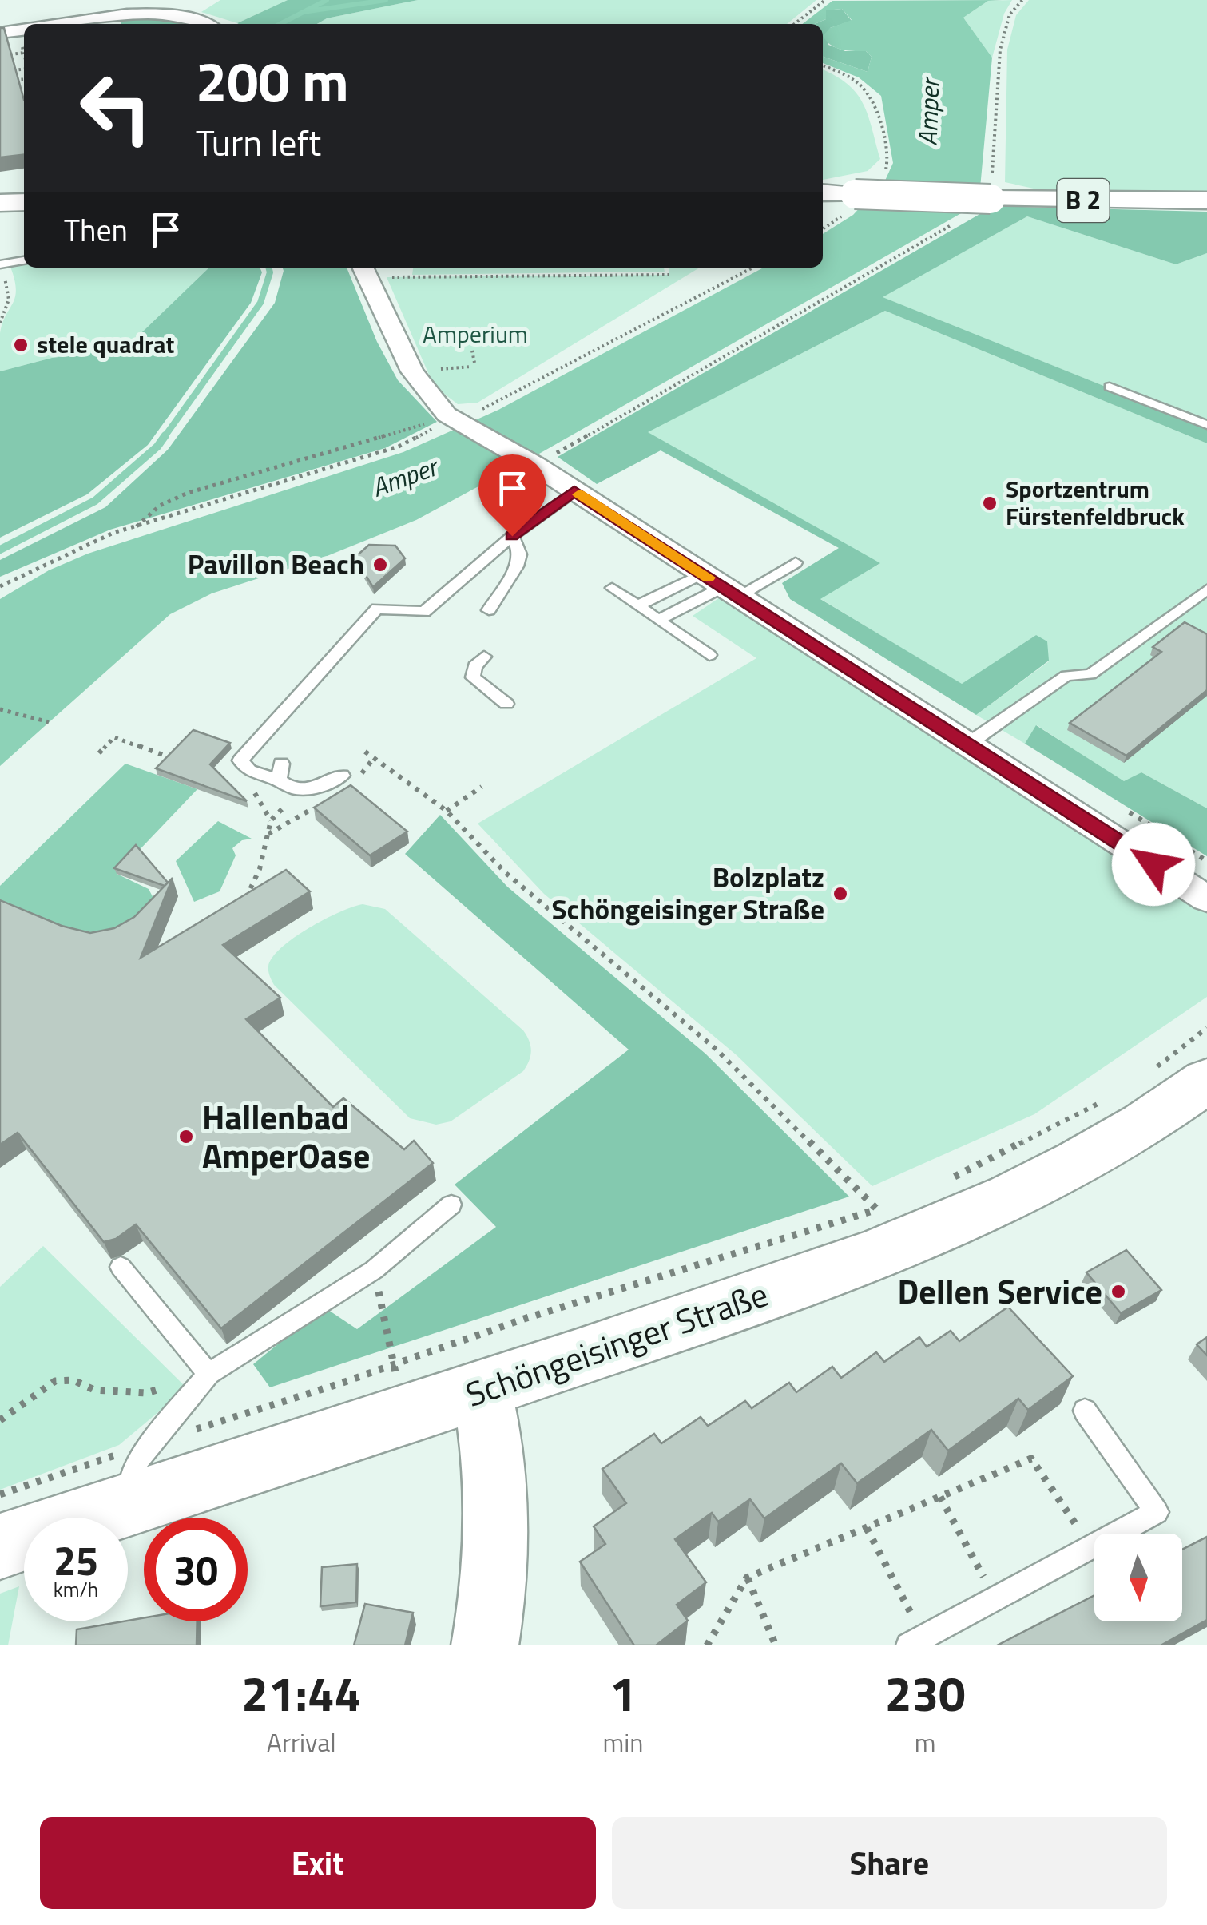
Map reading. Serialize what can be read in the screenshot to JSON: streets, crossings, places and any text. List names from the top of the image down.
{
  "streets": {
    "street": ["B 2", "Schöngeisinger Straße"]
  },
  "water": ["Amper"],
  "parks": ["Amperium"],
  "places": [
    "stele quadrat",
    "Sportzentrum Fürstenfeldbruck",
    "Pavillon Beach",
    "Bolzplatz Schöngeisinger Straße",
    "Hallenbad AmperOase",
    "Dellen Service"
  ],
  "north": "bottom",
  "page": {
    "turn": ["200 m", "Turn left"],
    "then": "Then",
    "speed": "25 km/h",
    "limit": "30",
    "eta": [
      "21:44",
      "Arrival",
      "1",
      "min",
      "230",
      "m"
    ],
    "buttons": ["Exit", "Share"]
  }
}
